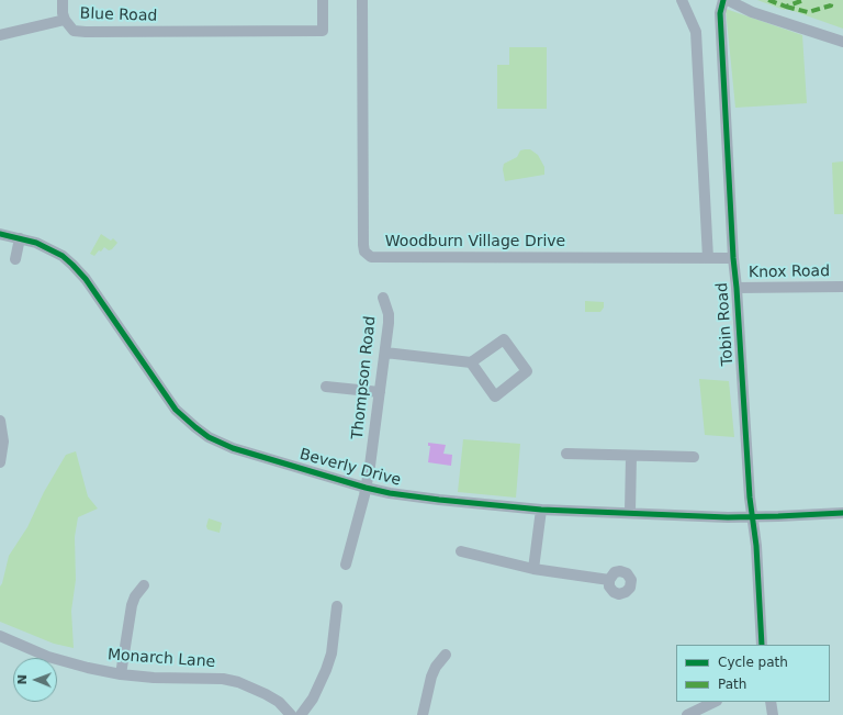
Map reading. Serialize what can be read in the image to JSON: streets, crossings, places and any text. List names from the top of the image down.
{
  "streets": {
    "street": [
      "Blue Road",
      "Woodburn Village Drive",
      "Knox Road",
      "Tobin Road",
      "Thompson Road",
      "Beverly Drive",
      "Monarch Lane"
    ]
  },
  "crossings": [
    ["Woodburn Village Drive", "Tobin Road"],
    ["Knox Road", "Tobin Road"],
    ["Tobin Road", "Beverly Drive"],
    ["Thompson Road", "Beverly Drive"]
  ],
  "legend": ["Cycle path", "Path"],
  "north": "left"
}
